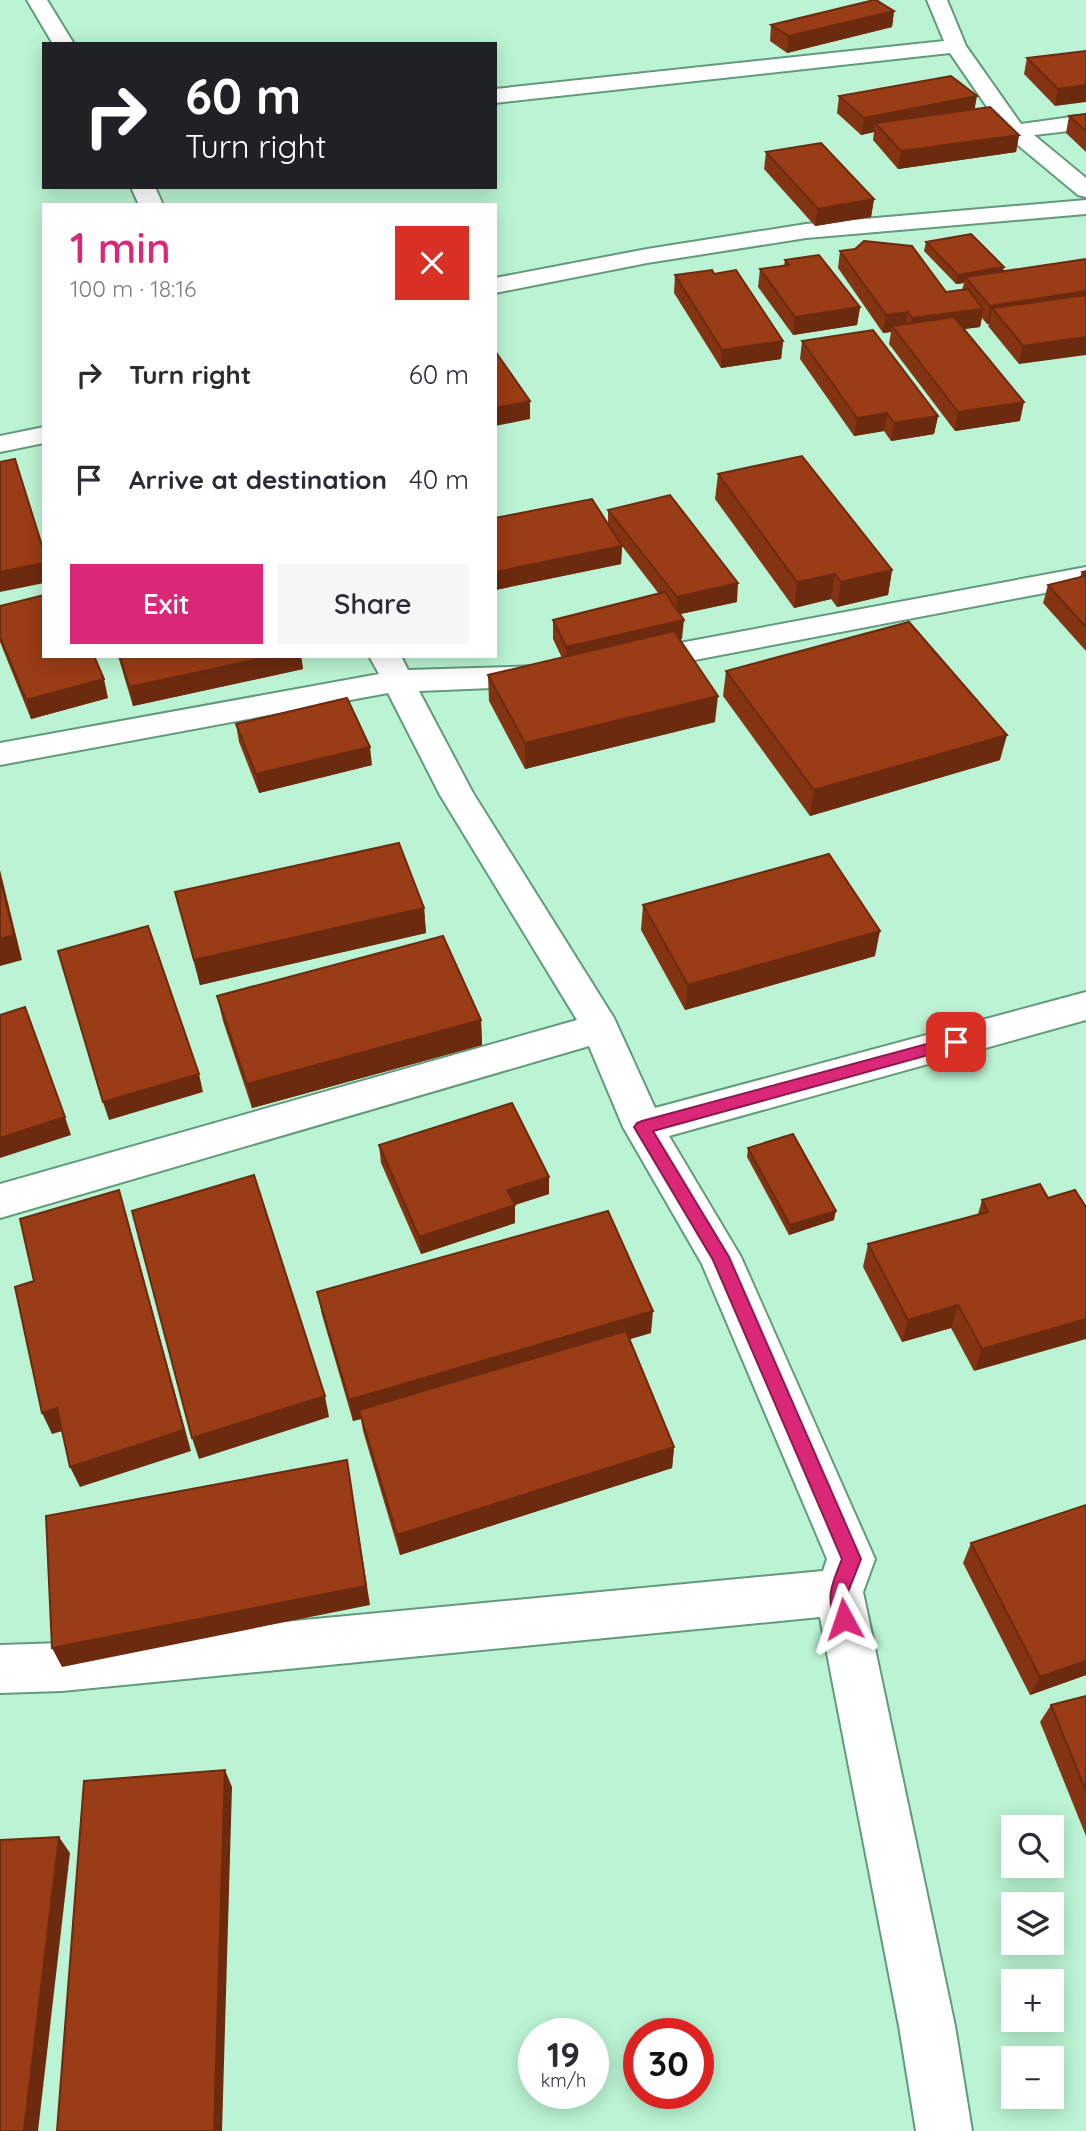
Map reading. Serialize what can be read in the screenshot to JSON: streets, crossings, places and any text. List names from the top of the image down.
{
  "page": {
    "turn": ["60 m", "Turn right"],
    "heading": ["1 min", "100 m · 18:16"],
    "list": [
      {
        "name": "Turn right",
        "value": "60 m"
      },
      {
        "name": "Arrive at destination",
        "value": "40 m"
      }
    ],
    "buttons": ["Exit", "Share"],
    "map_buttons": ["+", "−"],
    "speed": "19 km/h",
    "limit": "30"
  }
}
